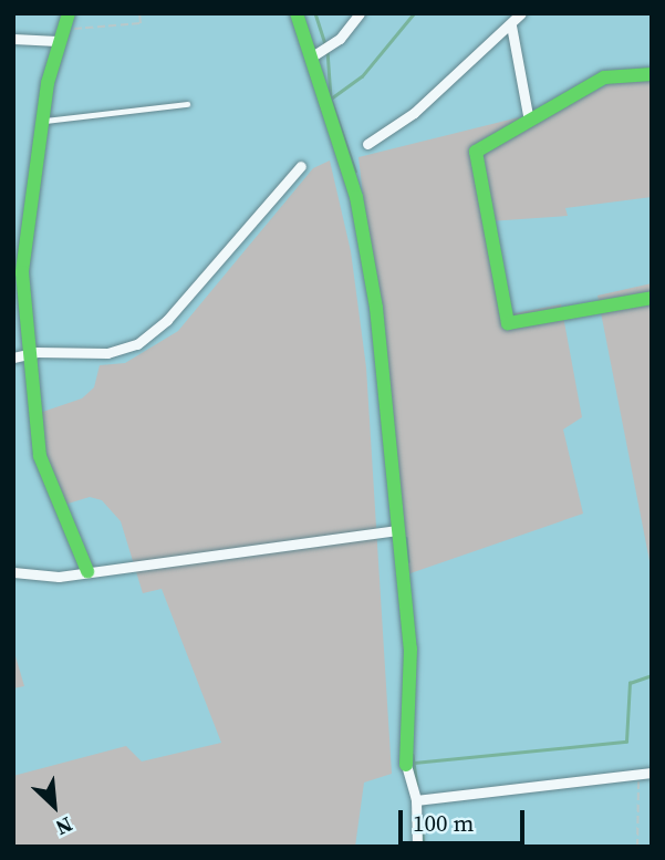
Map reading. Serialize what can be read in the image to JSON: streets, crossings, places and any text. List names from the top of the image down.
{
  "scale_bar": "100 m",
  "north": "bottom right"
}
